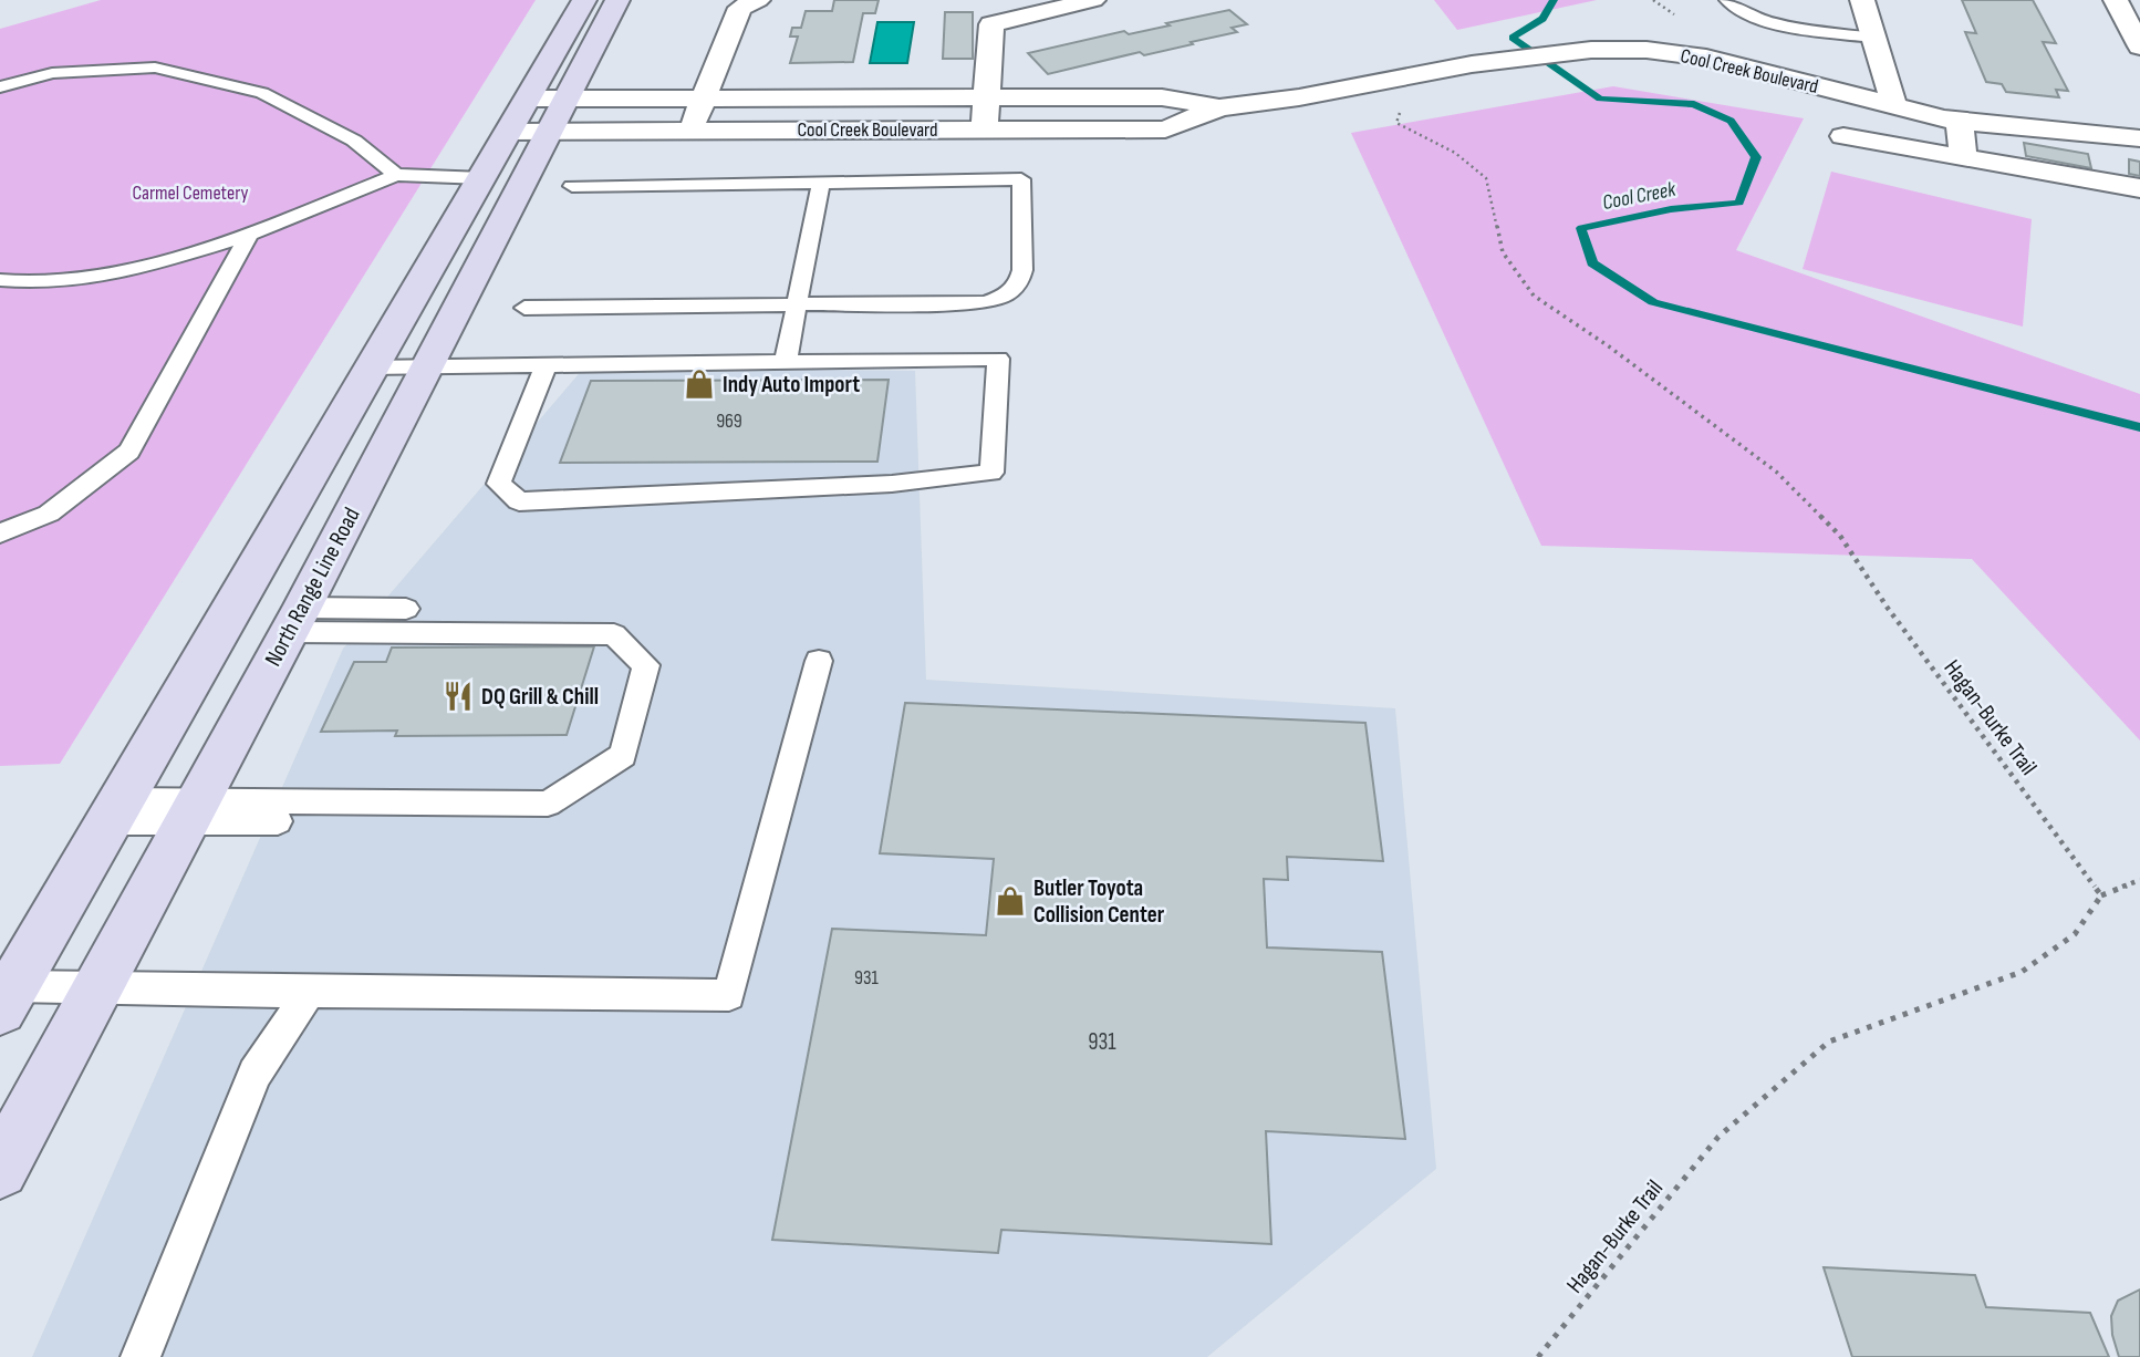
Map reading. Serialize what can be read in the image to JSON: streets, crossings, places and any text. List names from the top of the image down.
{
  "streets": {
    "main road": ["North Range Line Road"],
    "street": ["Cool Creek Boulevard"],
    "path": ["Hagan-Burke Trail"]
  },
  "crossings": [
    ["Cool Creek Boulevard", "North Range Line Road"]
  ],
  "water": ["Cool Creek"],
  "parks": ["Carmel Cemetery"],
  "places": {
    "shop": ["Indy Auto Import", "Butler Toyota Collision Center"],
    "restaurant": ["DQ Grill & Chill"]
  },
  "house_numbers": ["969", "931", "931"]
}
